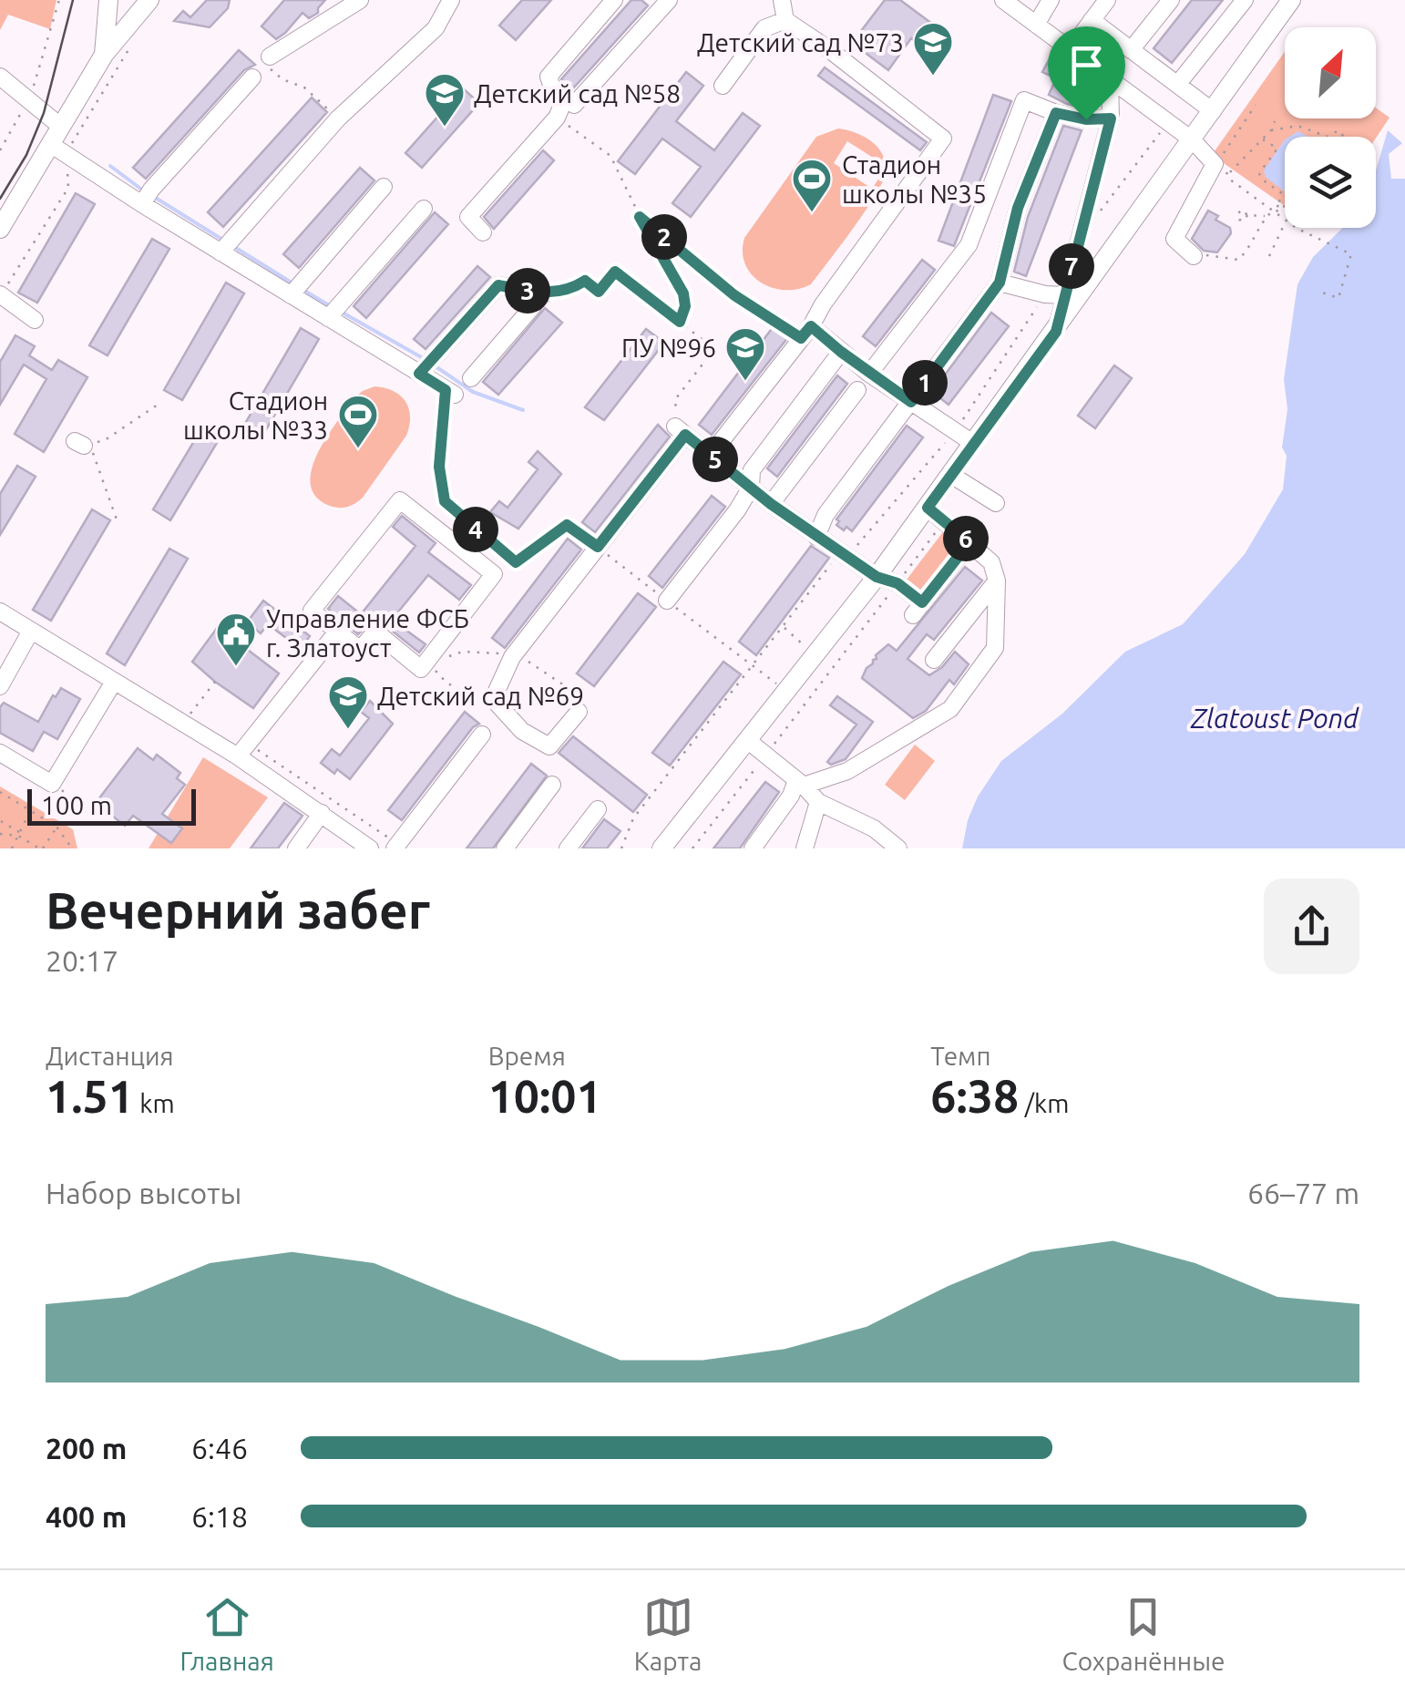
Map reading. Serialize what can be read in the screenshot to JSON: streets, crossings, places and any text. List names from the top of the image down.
{
  "water": ["Zlatoust Pond"],
  "places": {
    "school or university": [
      "Детский сад №73",
      "Детский сад №58",
      "ПУ №96",
      "Детский сад №69"
    ],
    "sports": ["Стадион школы №35", "Стадион школы №33"],
    "public building": ["Управление ФСБ г. Златоуст"]
  },
  "scale_bar": "100 m",
  "north": "top right",
  "page": {
    "pins": [
      "2",
      "7",
      "3",
      "1",
      "5",
      "4",
      "6"
    ],
    "scale": "100 m",
    "heading": ["Вечерний забег", "20:17"],
    "stats": [
      ["Дистанция", "1.51 km"],
      ["Время", "10:01"],
      ["Темп", "6:38 /km"]
    ],
    "chart": ["Набор высоты", "66–77 m"],
    "list": [
      {
        "name": "200 m",
        "note": "6:46"
      },
      {
        "name": "400 m",
        "note": "6:18"
      }
    ],
    "tabs": ["Главная", "Карта", "Сохранённые"]
  }
}
